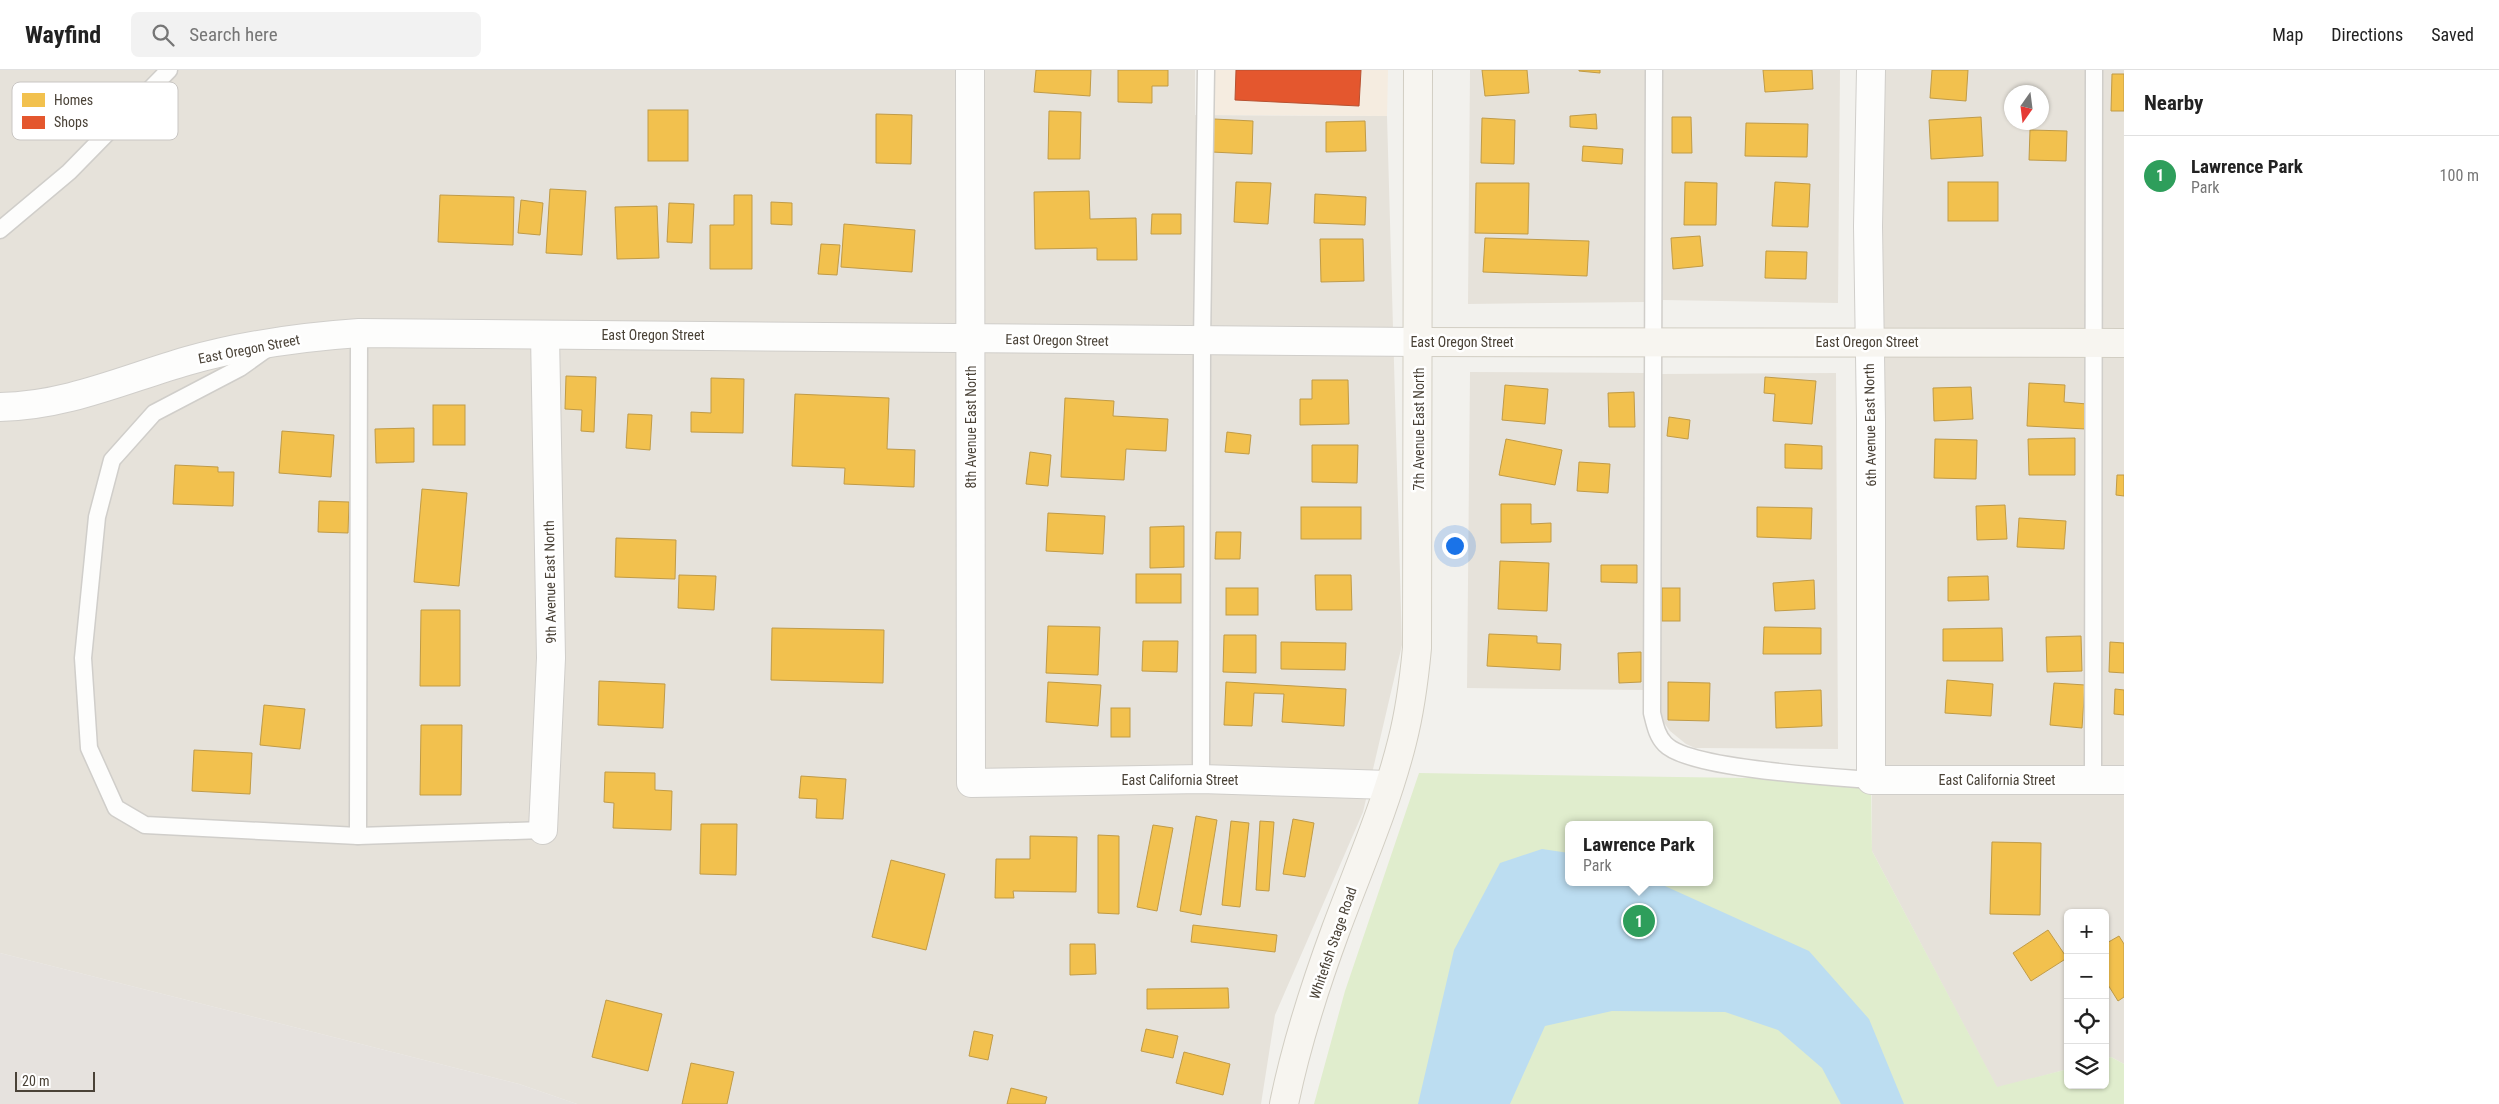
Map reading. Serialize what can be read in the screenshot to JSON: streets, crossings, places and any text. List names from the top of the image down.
{
  "streets": {
    "main road": ["East Oregon Street", "7th Avenue East North", "Whitefish Stage Road"],
    "street": [
      "6th Avenue East North",
      "8th Avenue East North",
      "9th Avenue East North",
      "East California Street"
    ]
  },
  "crossings": [
    ["East Oregon Street", "6th Avenue East North"],
    ["East Oregon Street", "8th Avenue East North"],
    ["East Oregon Street", "7th Avenue East North"],
    ["East Oregon Street", "9th Avenue East North"],
    ["6th Avenue East North", "East California Street"],
    ["8th Avenue East North", "East California Street"],
    ["7th Avenue East North", "East California Street"],
    ["7th Avenue East North", "Whitefish Stage Road"],
    ["East California Street", "Whitefish Stage Road"]
  ],
  "legend": ["Homes", "Shops"],
  "scale_bar": "20 m",
  "north": "bottom",
  "page": {
    "header": "Wayfind",
    "search": "Search here",
    "nav": ["Map", "Directions", "Saved"],
    "heading": "Nearby",
    "list": [
      {
        "mark": "1",
        "name": "Lawrence Park",
        "note": "Park",
        "value": "100 m"
      }
    ],
    "popup": ["Lawrence Park", "Park"],
    "pins": "1",
    "map_buttons": ["+", "−"],
    "scale": "20 m"
  }
}
